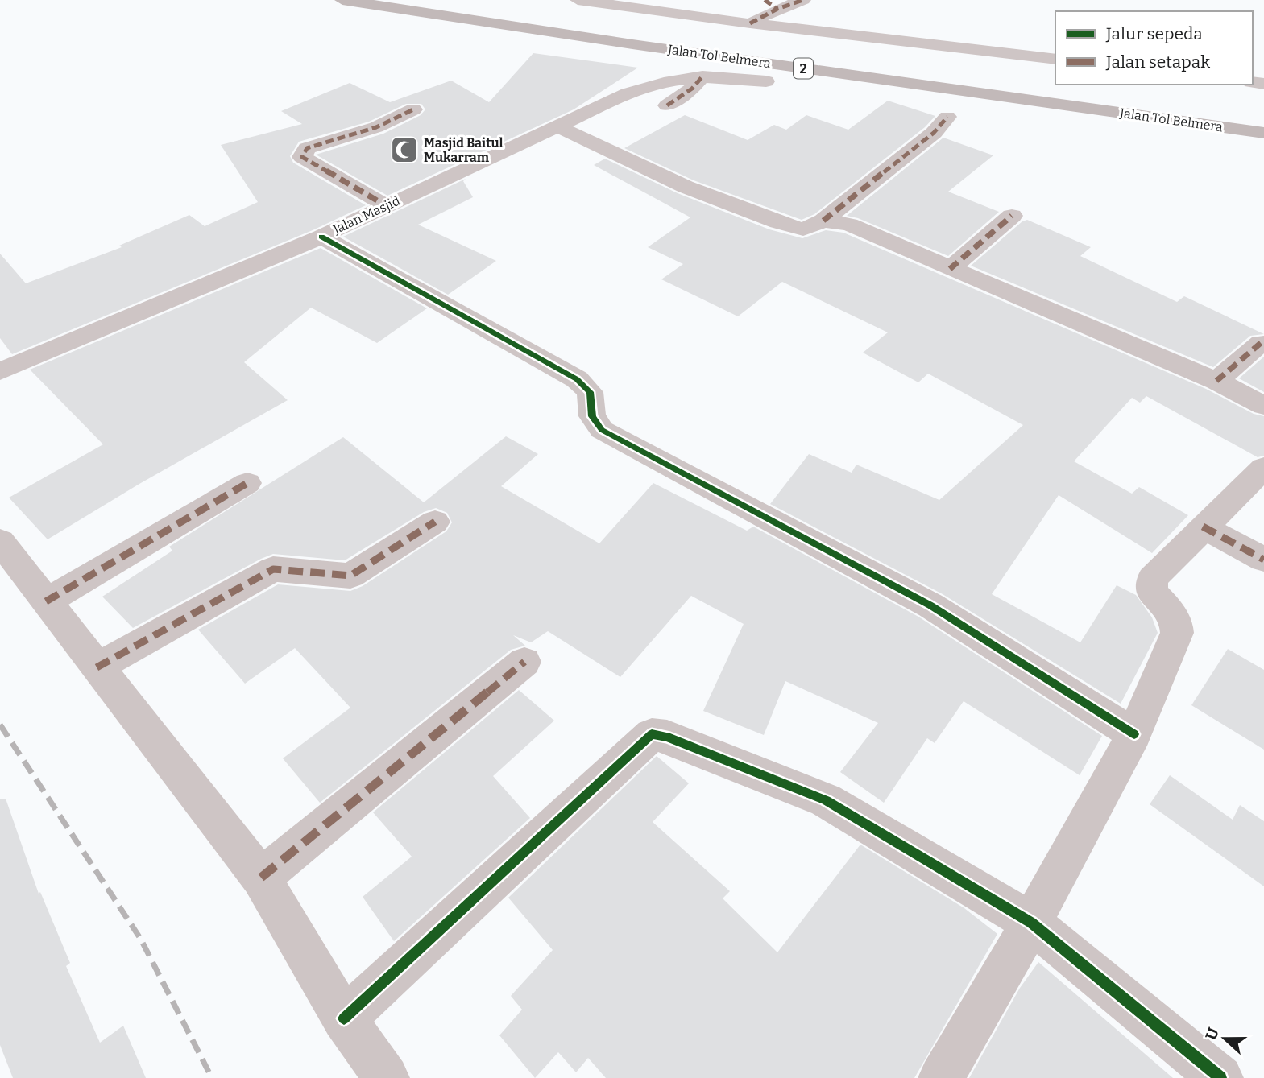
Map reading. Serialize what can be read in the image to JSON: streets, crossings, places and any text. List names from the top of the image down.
{
  "streets": {
    "highway": ["Jalan Tol Belmera", "2"],
    "street": ["Jalan Masjid"]
  },
  "places": {
    "mosque": ["Masjid Baitul Mukarram"]
  },
  "legend": ["Jalur sepeda", "Jalan setapak"],
  "north": "left"
}
